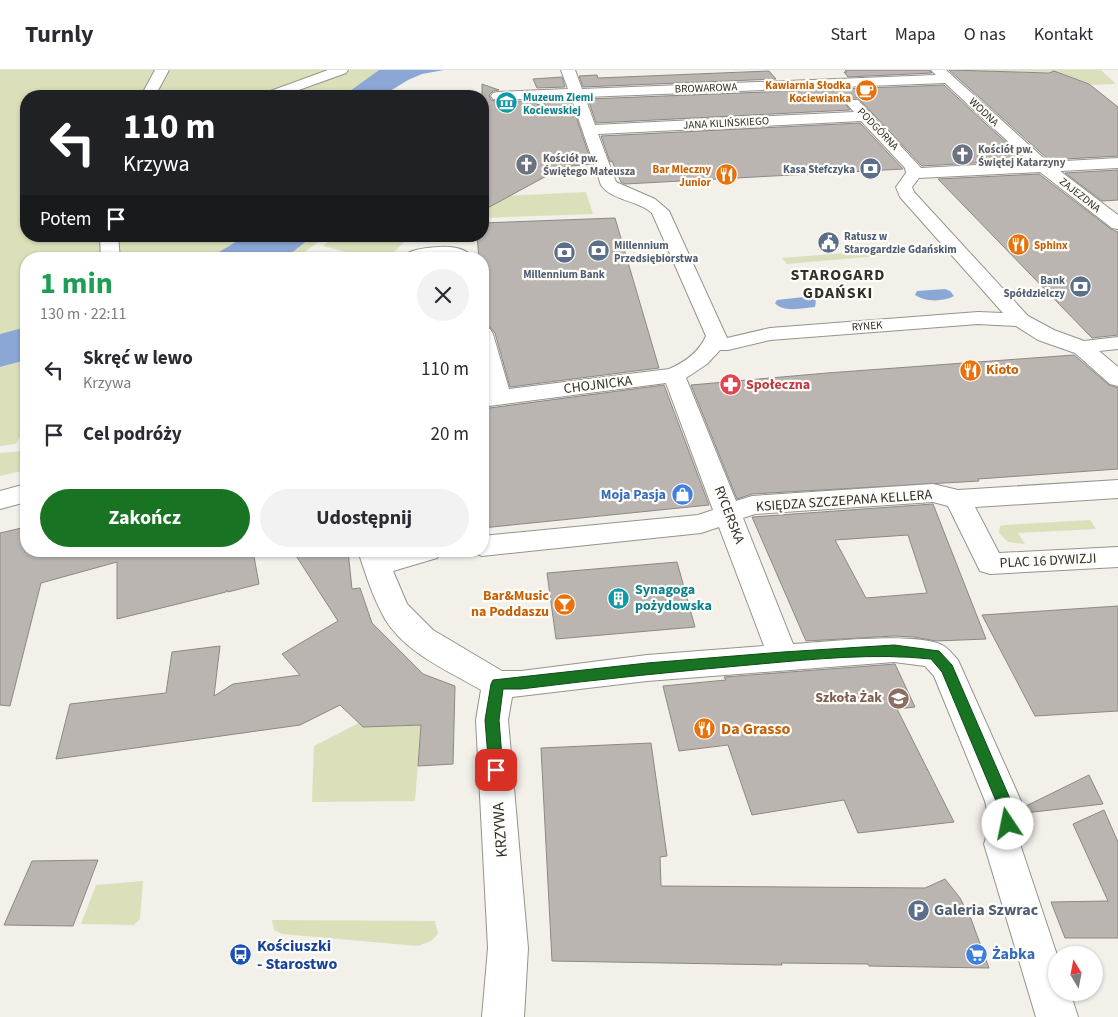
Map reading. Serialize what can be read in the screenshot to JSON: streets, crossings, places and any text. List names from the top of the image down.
{
  "streets": {
    "street": [
      "BROWAROWA",
      "WODNA",
      "JANA KILIŃSKIEGO",
      "PODGÓRNA",
      "ZAJEZDNA",
      "RYNEK",
      "CHOJNICKA",
      "KSIĘDZA SZCZEPANA KELLERA",
      "RYCERSKA",
      "PLAC 16 DYWIZJI",
      "KRZYWA"
    ]
  },
  "crossings": [
    ["BROWAROWA", "WODNA"],
    ["BROWAROWA", "PODGÓRNA"],
    ["WODNA", "PODGÓRNA"],
    ["WODNA", "ZAJEZDNA"],
    ["JANA KILIŃSKIEGO", "PODGÓRNA"],
    ["PODGÓRNA", "RYNEK"],
    ["RYNEK", "CHOJNICKA"],
    ["CHOJNICKA", "RYCERSKA"],
    ["KSIĘDZA SZCZEPANA KELLERA", "RYCERSKA"],
    ["KSIĘDZA SZCZEPANA KELLERA", "PLAC 16 DYWIZJI"]
  ],
  "districts": ["STAROGARD GDAŃSKI"],
  "places": {
    "cafe": ["Kawiarnia Słodka Kociewianka"],
    "museum": ["Muzeum Ziemi Kociewskiej"],
    "church": ["Kościół pw. Świętej Katarzyny", "Kościół pw. Świętego Mateusza"],
    "bank": [
      "Kasa Stefczyka",
      "Millennium Przedsiębiorstwa",
      "Millennium Bank",
      "Bank Spółdzielczy"
    ],
    "restaurant": [
      "Bar Mleczny Junior",
      "Sphinx",
      "Kioto",
      "Da Grasso"
    ],
    "public building": ["Ratusz w Starogardzie Gdańskim"],
    "pharmacy": ["Społeczna"],
    "shop": ["Moja Pasja"],
    "building": ["Synagoga pożydowska"],
    "bar": ["Bar&Music na Poddaszu"],
    "school or university": ["Szkoła Żak"],
    "parking": ["Galeria Szwrac"],
    "supermarket": ["Żabka"],
    "bus stop": ["Kościuszki - Starostwo"]
  },
  "north": "top",
  "page": {
    "header": "Turnly",
    "nav": [
      "Start",
      "Mapa",
      "O nas",
      "Kontakt"
    ],
    "turn": ["110 m", "Krzywa"],
    "then": "Potem",
    "heading": ["1 min", "130 m · 22:11"],
    "list": [
      {
        "name": "Skręć w lewo",
        "note": "Krzywa",
        "value": "110 m"
      },
      {
        "name": "Cel podróży",
        "value": "20 m"
      }
    ],
    "buttons": ["Zakończ", "Udostępnij"]
  }
}
